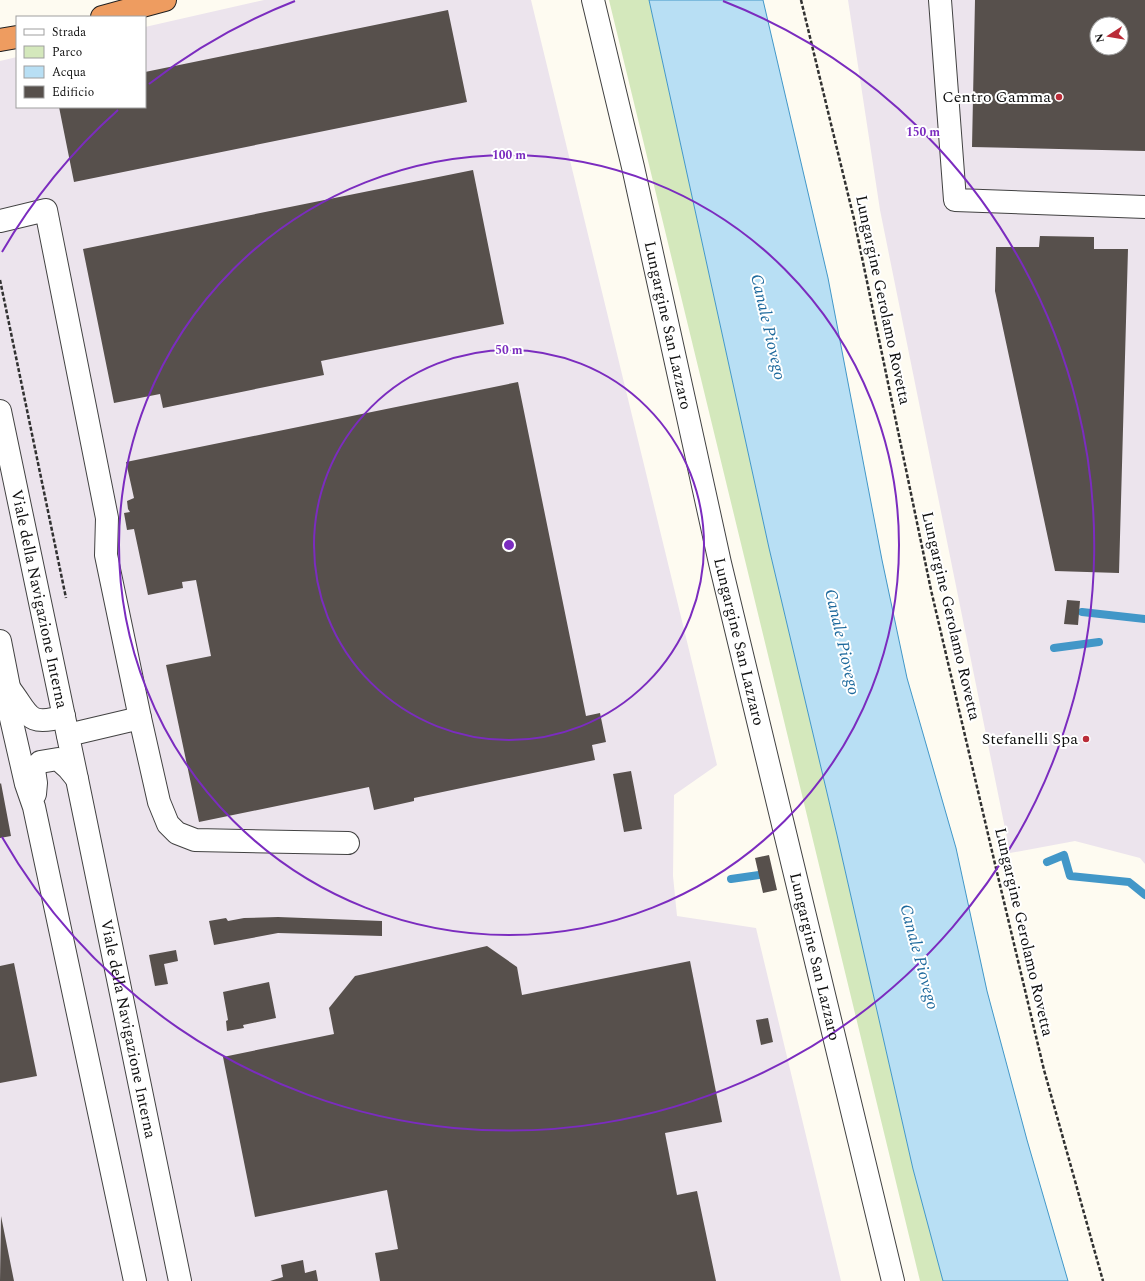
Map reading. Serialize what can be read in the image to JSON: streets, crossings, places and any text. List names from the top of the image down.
{
  "streets": {
    "street": ["Lungargine San Lazzaro", "Viale della Navigazione Interna"],
    "path": ["Lungargine Gerolamo Rovetta"]
  },
  "water": ["Canale Piovego"],
  "places": ["Centro Gamma", "Stefanelli Spa"],
  "legend": [
    "Strada",
    "Parco",
    "Acqua",
    "Edificio"
  ],
  "north": "left",
  "rings": ["150 m", "100 m", "50 m"]
}
